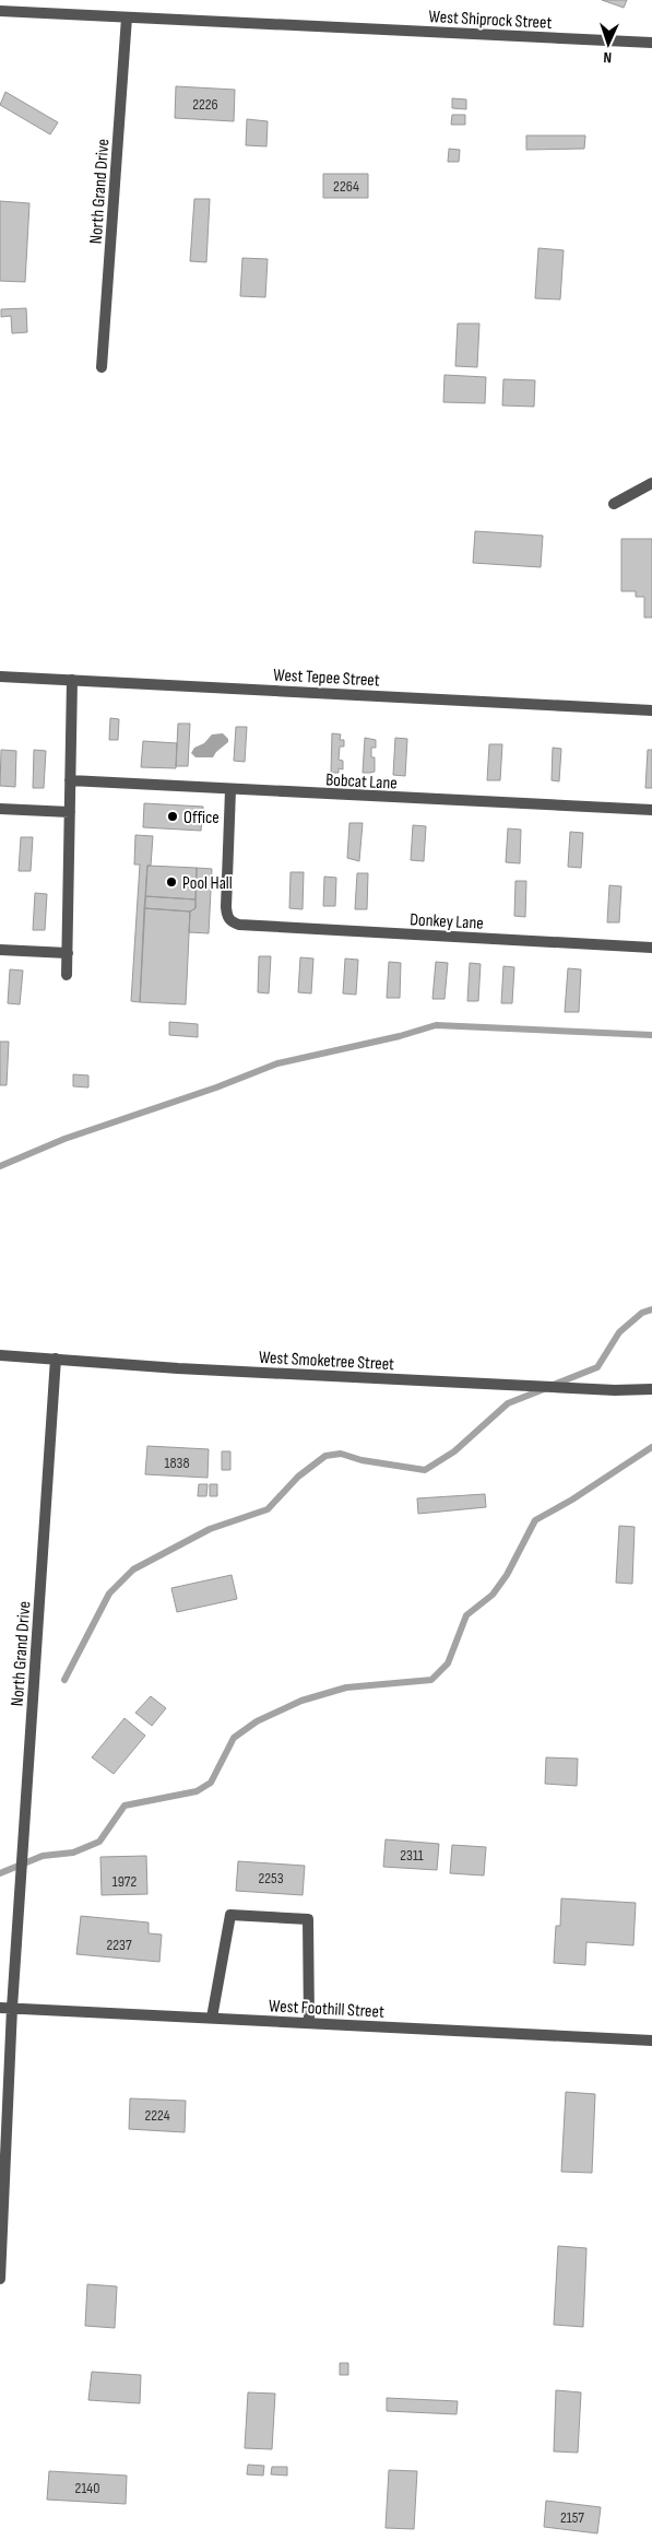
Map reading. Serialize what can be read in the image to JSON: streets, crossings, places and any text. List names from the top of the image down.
{
  "streets": {
    "street": [
      "West Shiprock Street",
      "North Grand Drive",
      "West Tepee Street",
      "Bobcat Lane",
      "Donkey Lane",
      "West Smoketree Street",
      "West Foothill Street"
    ]
  },
  "crossings": [
    ["West Shiprock Street", "North Grand Drive"],
    ["North Grand Drive", "West Smoketree Street"],
    ["North Grand Drive", "West Foothill Street"],
    ["Bobcat Lane", "Donkey Lane"]
  ],
  "places": ["Office", "Pool Hall"],
  "house_numbers": [
    "2226",
    "2264",
    "1838",
    "2311",
    "2253",
    "1972",
    "2237",
    "2224",
    "2140",
    "2157"
  ],
  "north": "bottom"
}
